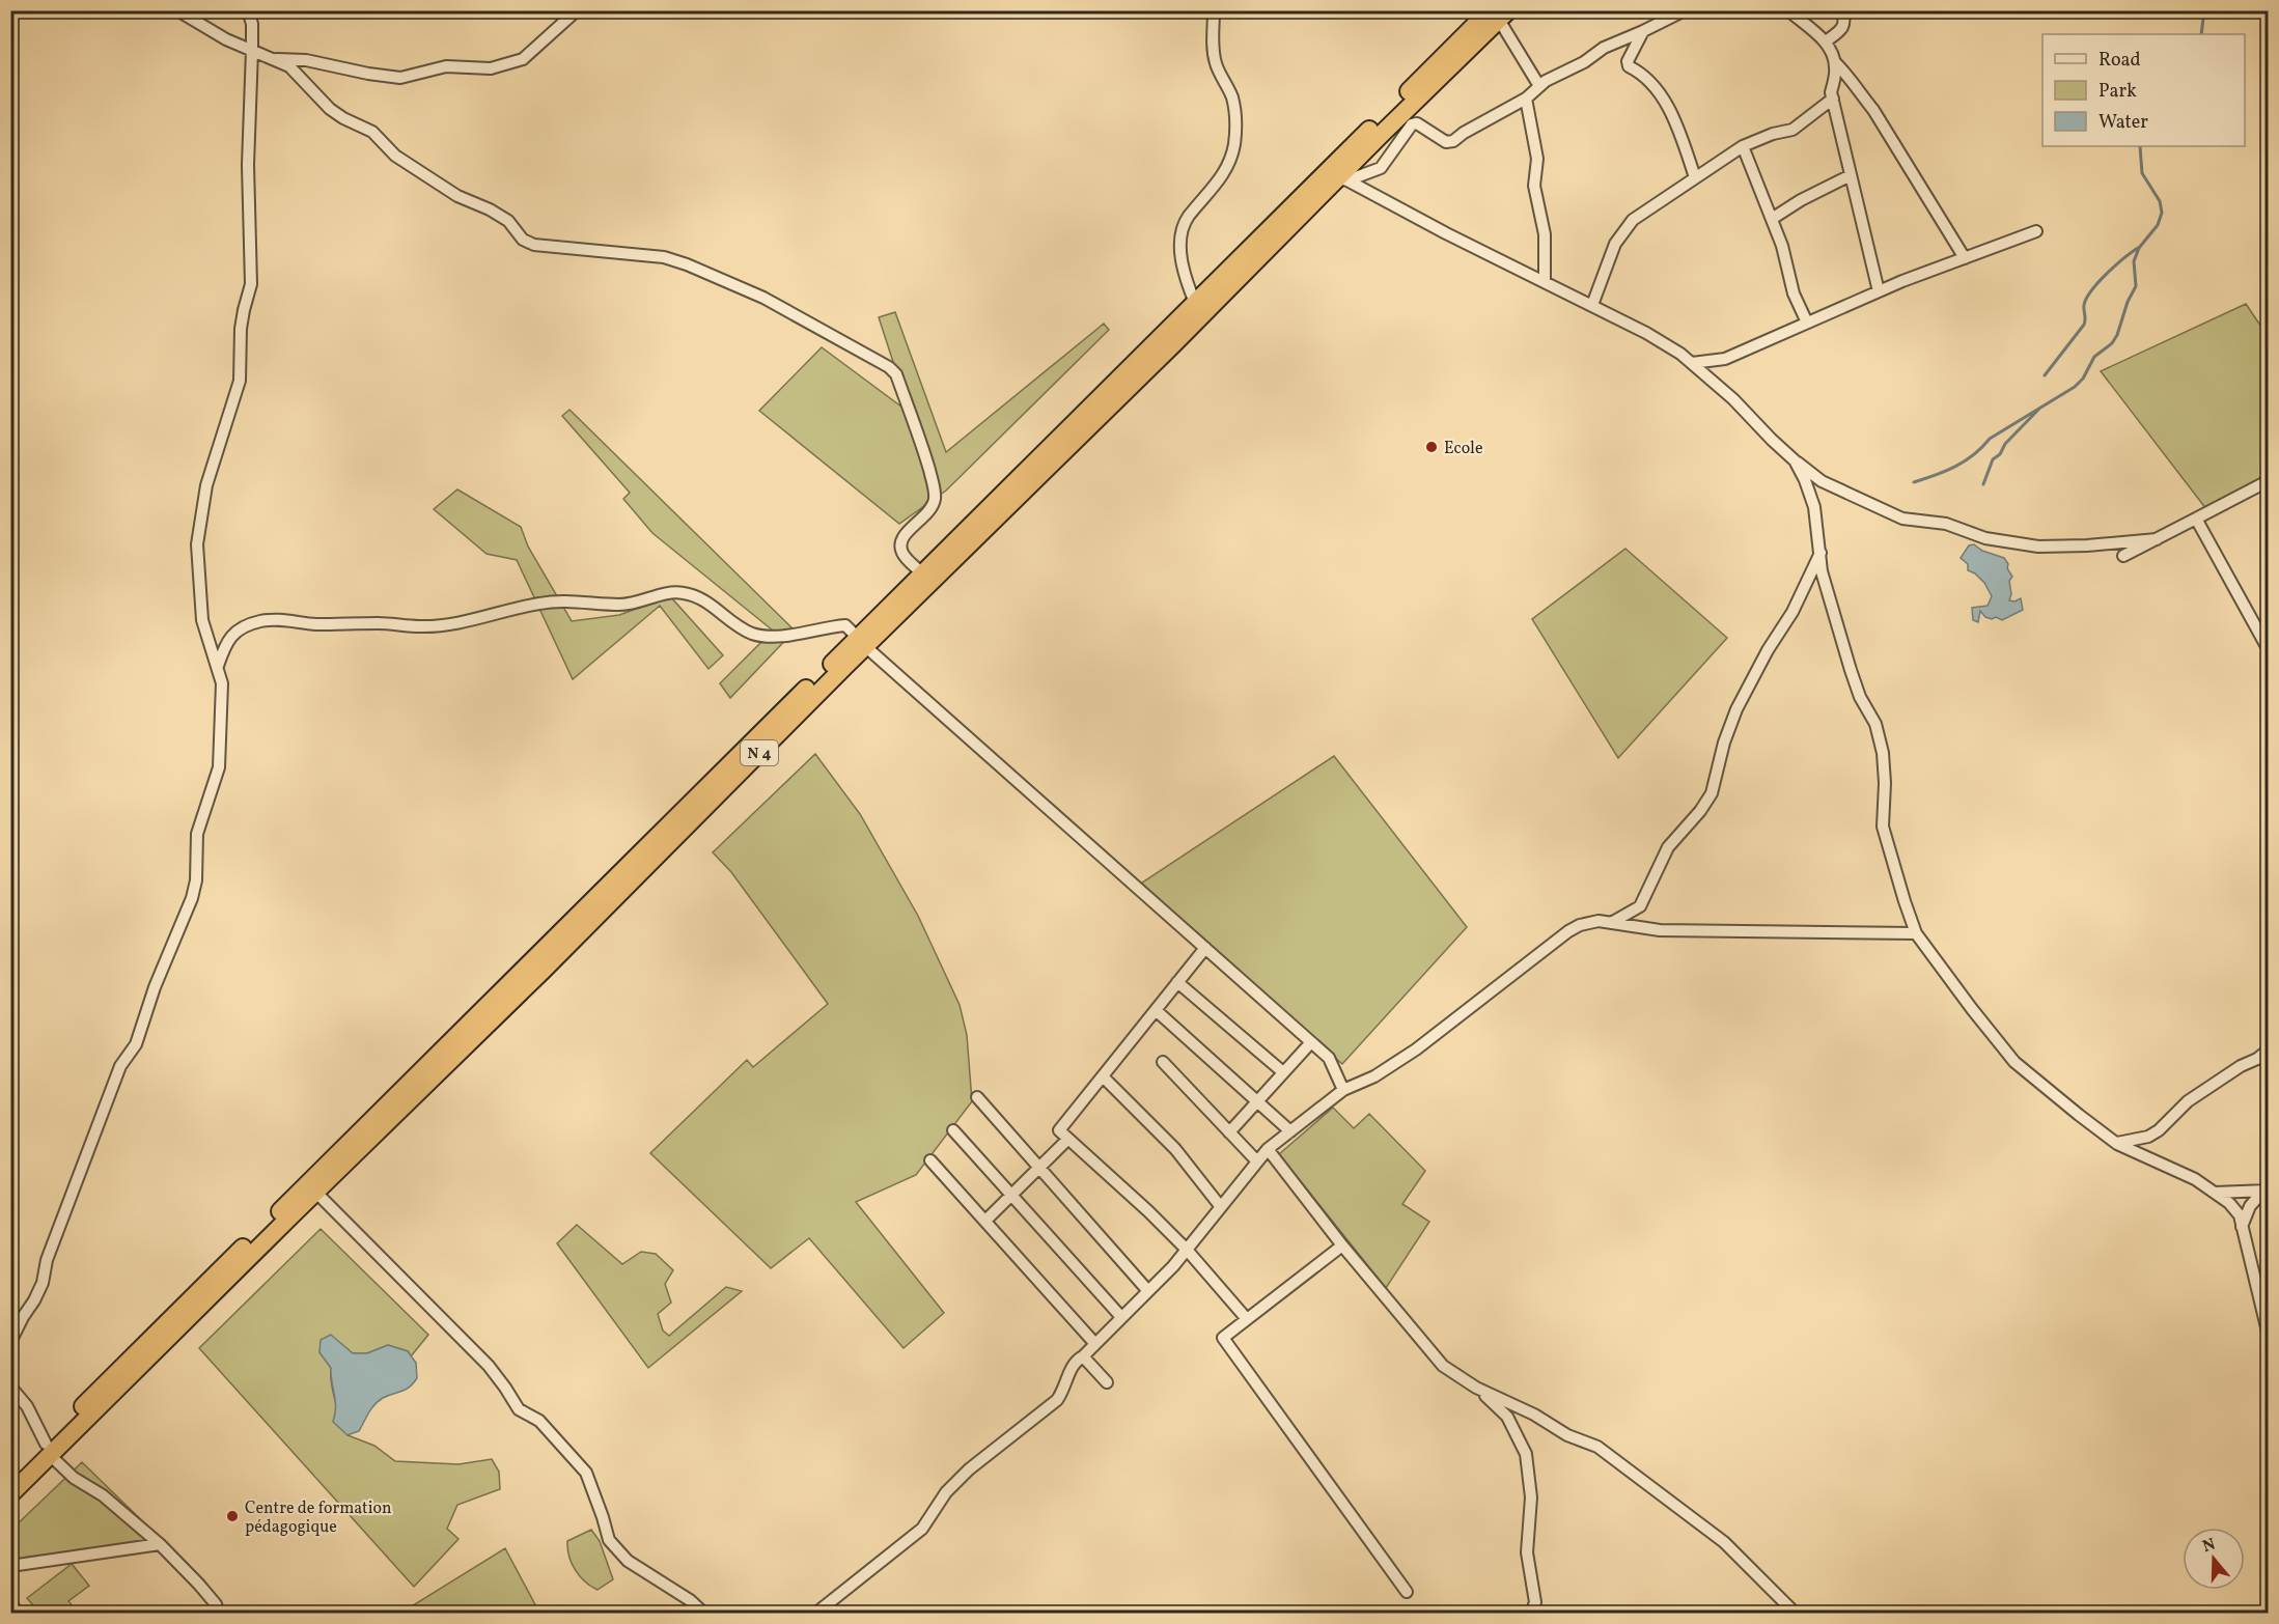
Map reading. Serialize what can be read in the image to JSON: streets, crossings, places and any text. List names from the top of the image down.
{
  "streets": {
    "highway": ["N 4"]
  },
  "places": ["Ecole", "Centre de formation pédagogique"],
  "legend": ["Road", "Park", "Water"],
  "north": "top"
}
